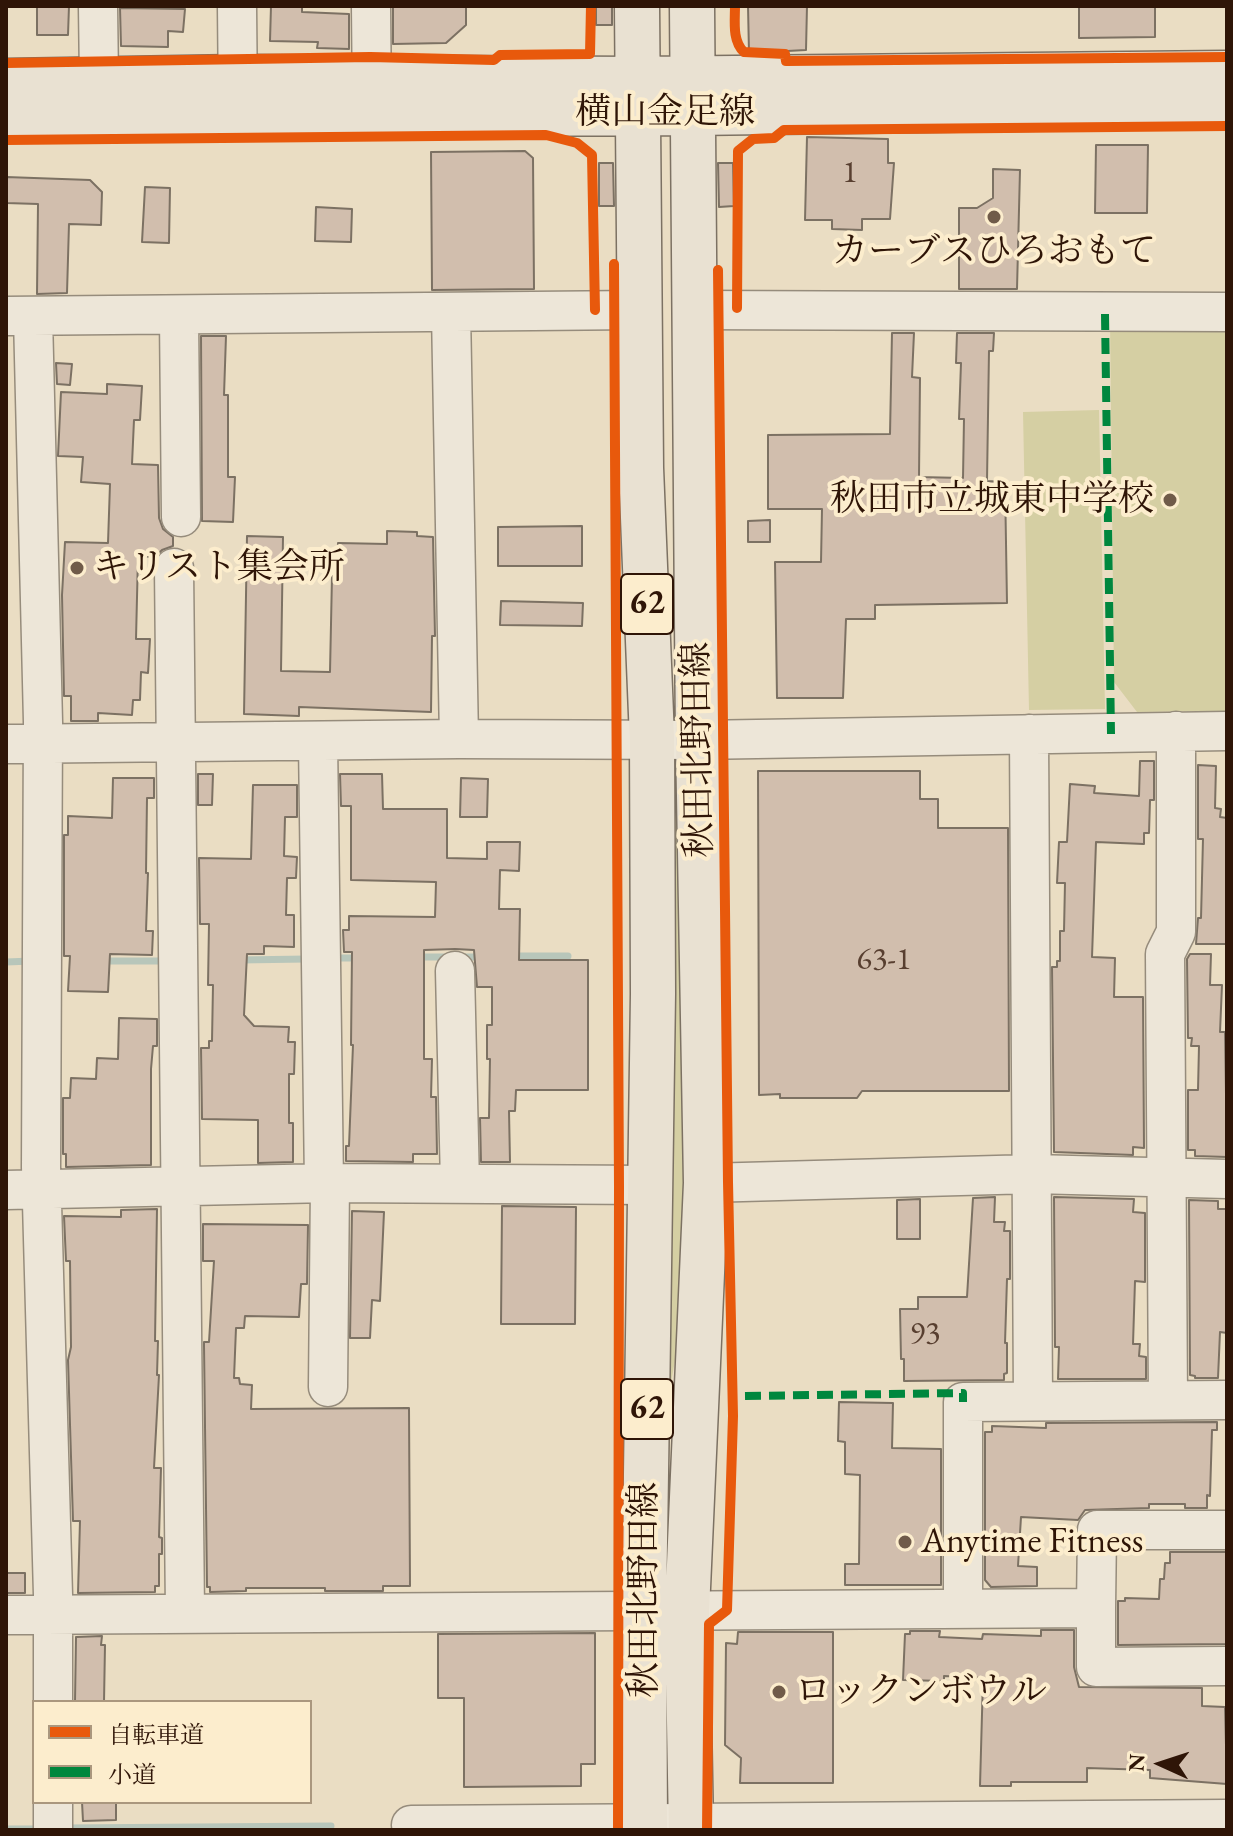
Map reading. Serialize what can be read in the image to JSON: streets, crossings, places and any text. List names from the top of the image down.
{
  "streets": {
    "main road": ["横山金足線", "62", "秋田北野田線"]
  },
  "crossings": [
    ["横山金足線", "秋田北野田線"]
  ],
  "places": [
    "カーブスひろおもて",
    "秋田市立城東中学校",
    "キリスト集会所",
    "Anytime Fitness",
    "ロックンボウル"
  ],
  "house_numbers": ["1", "63-1", "93"],
  "legend": ["自転車道", "小道"],
  "north": "left"
}
